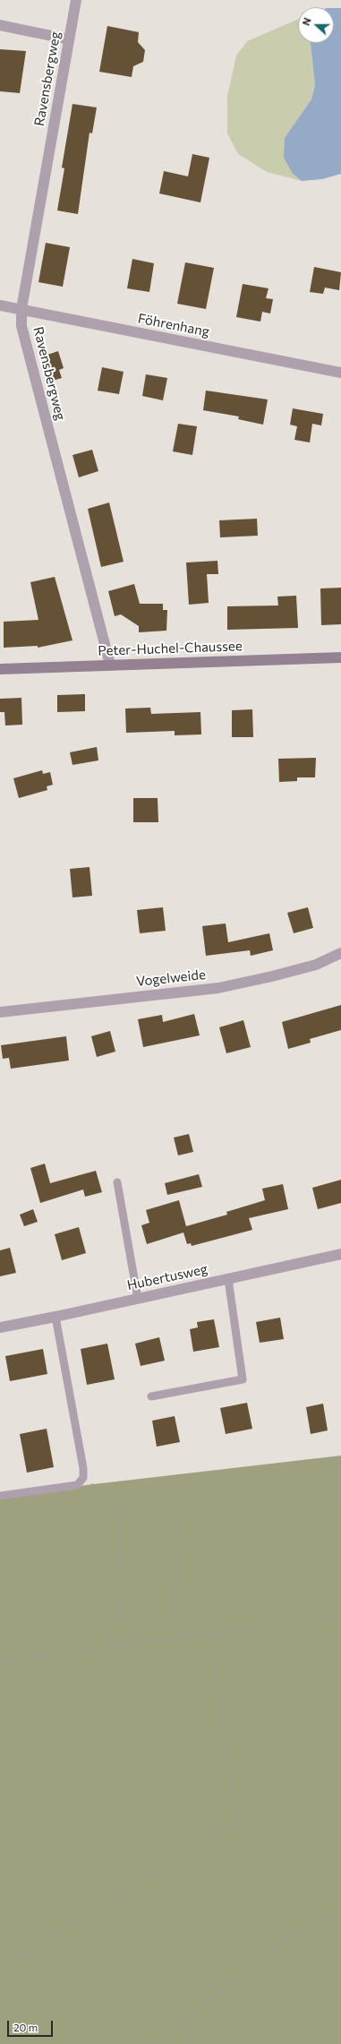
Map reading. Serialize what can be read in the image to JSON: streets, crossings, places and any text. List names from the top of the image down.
{
  "streets": {
    "street": [
      "Ravensbergweg",
      "Föhrenhang",
      "Peter-Huchel-Chaussee",
      "Vogelweide",
      "Hubertusweg"
    ]
  },
  "crossings": [
    ["Ravensbergweg", "Föhrenhang"],
    ["Ravensbergweg", "Peter-Huchel-Chaussee"]
  ],
  "scale_bar": "20 m",
  "north": "left"
}
